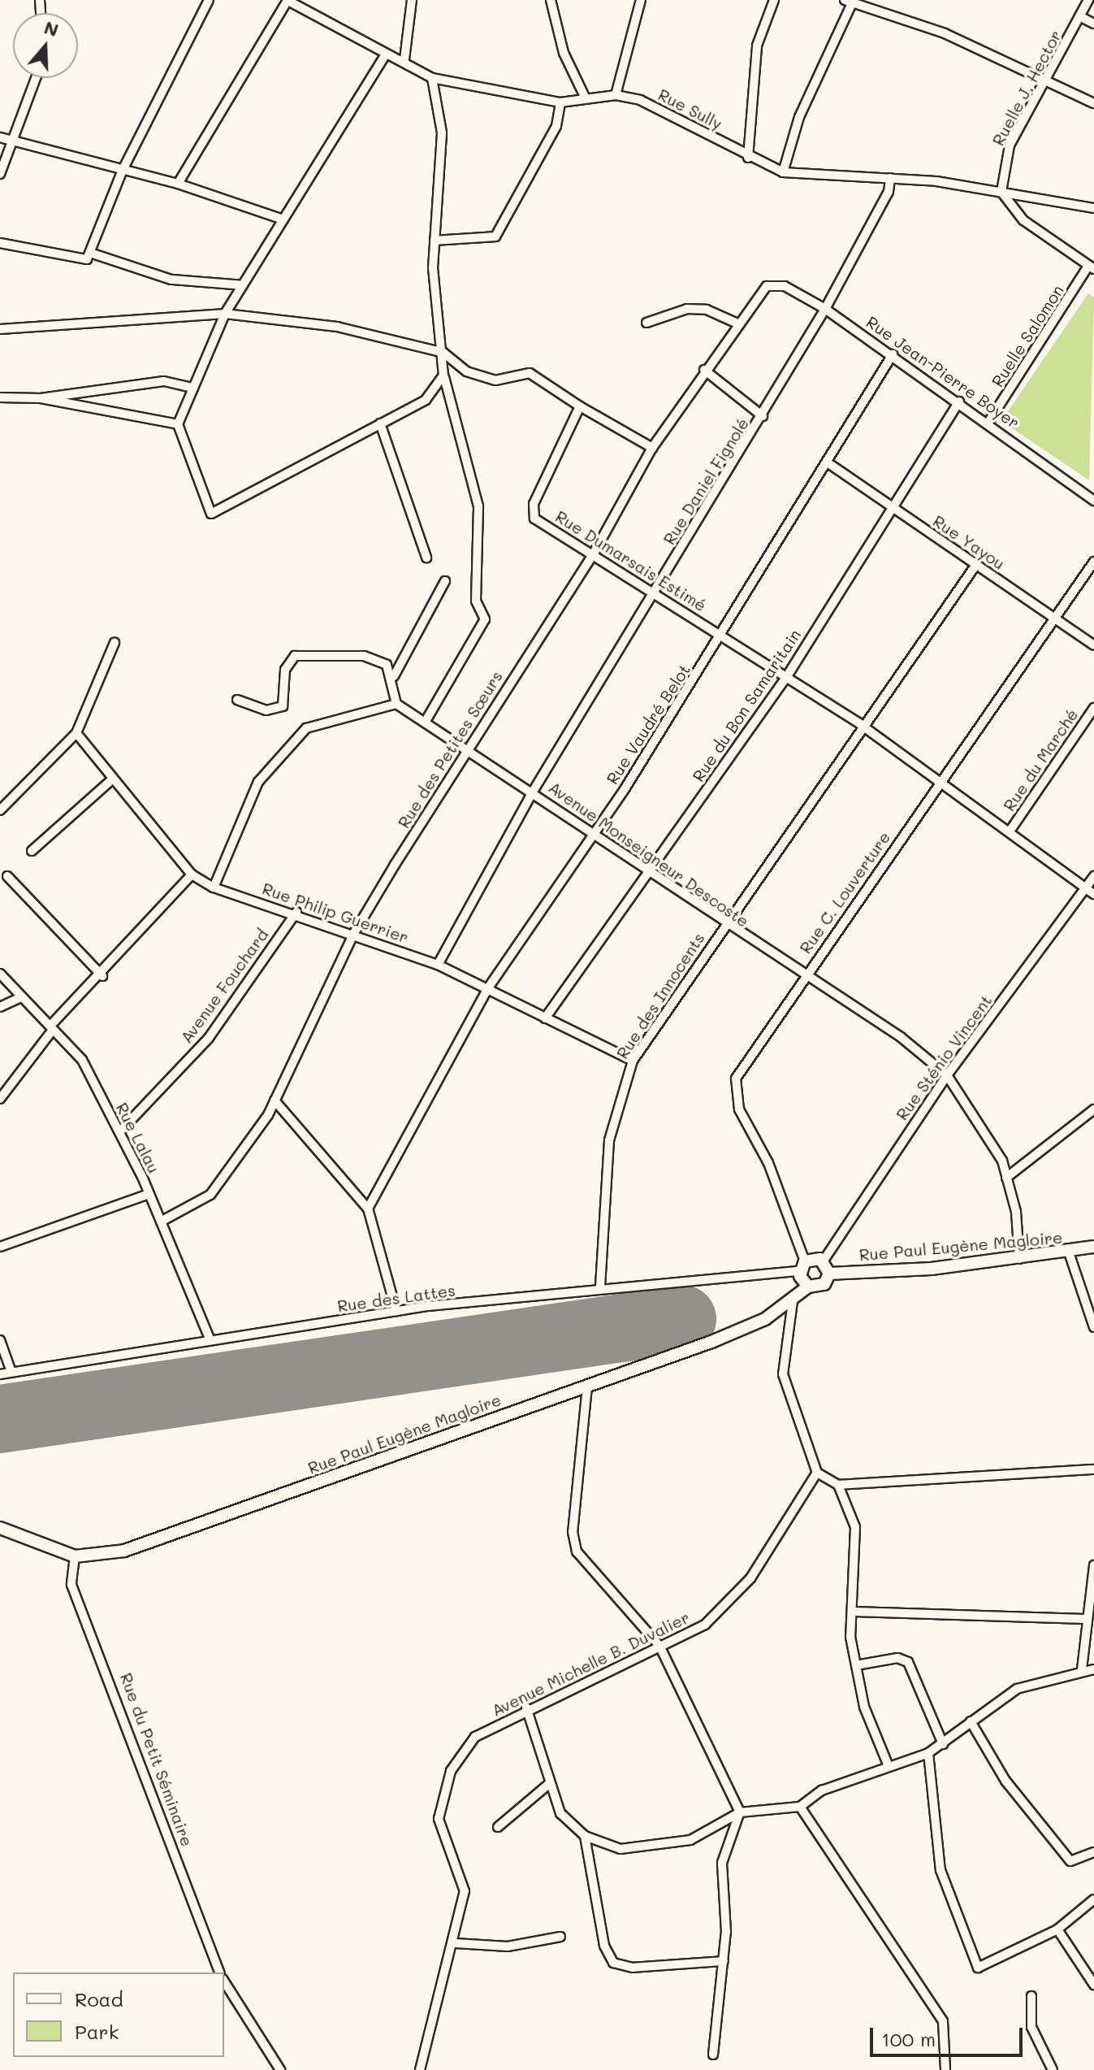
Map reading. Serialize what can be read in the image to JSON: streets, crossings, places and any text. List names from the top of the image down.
{
  "streets": {
    "main road": ["Rue Paul Eugène Magloire"],
    "street": [
      "Ruelle J. Hector",
      "Rue Sully",
      "Ruelle Salomon",
      "Rue Jean-Pierre Boyer",
      "Rue Daniel Fignolé",
      "Rue Yayou",
      "Rue Dumarsais Estimé",
      "Rue du Bon Samaritain",
      "Rue Vaudré Belot",
      "Rue des Petites Sœurs",
      "Rue du Marché",
      "Avenue Monseigneur Descoste",
      "Rue C. Louverture",
      "Rue Philip Guerrier",
      "Avenue Fouchard",
      "Rue des Innocents",
      "Rue Sténio Vincent",
      "Rue Lalau",
      "Rue des Lattes",
      "Avenue Michelle B. Duvalier",
      "Rue du Petit Séminaire"
    ]
  },
  "crossings": [
    ["Ruelle J. Hector", "Rue Sully"],
    ["Rue Sully", "Rue Daniel Fignolé"],
    ["Ruelle Salomon", "Rue Jean-Pierre Boyer"],
    ["Rue Jean-Pierre Boyer", "Rue Daniel Fignolé"],
    ["Rue Jean-Pierre Boyer", "Rue du Bon Samaritain"],
    ["Rue Jean-Pierre Boyer", "Rue Vaudré Belot"],
    ["Rue Jean-Pierre Boyer", "Rue des Petites Sœurs"],
    ["Rue Daniel Fignolé", "Rue Dumarsais Estimé"],
    ["Rue Daniel Fignolé", "Avenue Monseigneur Descoste"],
    ["Rue Daniel Fignolé", "Rue Philip Guerrier"],
    ["Rue Yayou", "Rue du Bon Samaritain"],
    ["Rue Yayou", "Rue Vaudré Belot"],
    ["Rue Yayou", "Rue C. Louverture"],
    ["Rue Yayou", "Rue des Innocents"],
    ["Rue Dumarsais Estimé", "Rue du Bon Samaritain"],
    ["Rue Dumarsais Estimé", "Rue Vaudré Belot"],
    ["Rue Dumarsais Estimé", "Rue des Petites Sœurs"],
    ["Rue Dumarsais Estimé", "Rue du Marché"],
    ["Rue Dumarsais Estimé", "Rue C. Louverture"],
    ["Rue Dumarsais Estimé", "Rue des Innocents"],
    ["Rue Dumarsais Estimé", "Rue Sténio Vincent"],
    ["Rue du Bon Samaritain", "Avenue Monseigneur Descoste"],
    ["Rue du Bon Samaritain", "Rue Philip Guerrier"],
    ["Rue Vaudré Belot", "Avenue Monseigneur Descoste"],
    ["Rue Vaudré Belot", "Rue Philip Guerrier"],
    ["Rue des Petites Sœurs", "Avenue Monseigneur Descoste"],
    ["Rue des Petites Sœurs", "Rue Philip Guerrier"],
    ["Rue des Petites Sœurs", "Rue Lalau"],
    ["Avenue Monseigneur Descoste", "Rue C. Louverture"],
    ["Avenue Monseigneur Descoste", "Rue des Innocents"],
    ["Avenue Monseigneur Descoste", "Rue Sténio Vincent"],
    ["Avenue Monseigneur Descoste", "Rue Paul Eugène Magloire"],
    ["Rue C. Louverture", "Rue des Lattes"],
    ["Rue Philip Guerrier", "Avenue Fouchard"],
    ["Rue Philip Guerrier", "Rue des Innocents"],
    ["Avenue Fouchard", "Rue Lalau"],
    ["Rue des Innocents", "Rue des Lattes"],
    ["Rue Lalau", "Rue des Lattes"],
    ["Rue Paul Eugène Magloire", "Rue du Petit Séminaire"]
  ],
  "legend": ["Road", "Park"],
  "scale_bar": "100 m",
  "north": "top"
}
